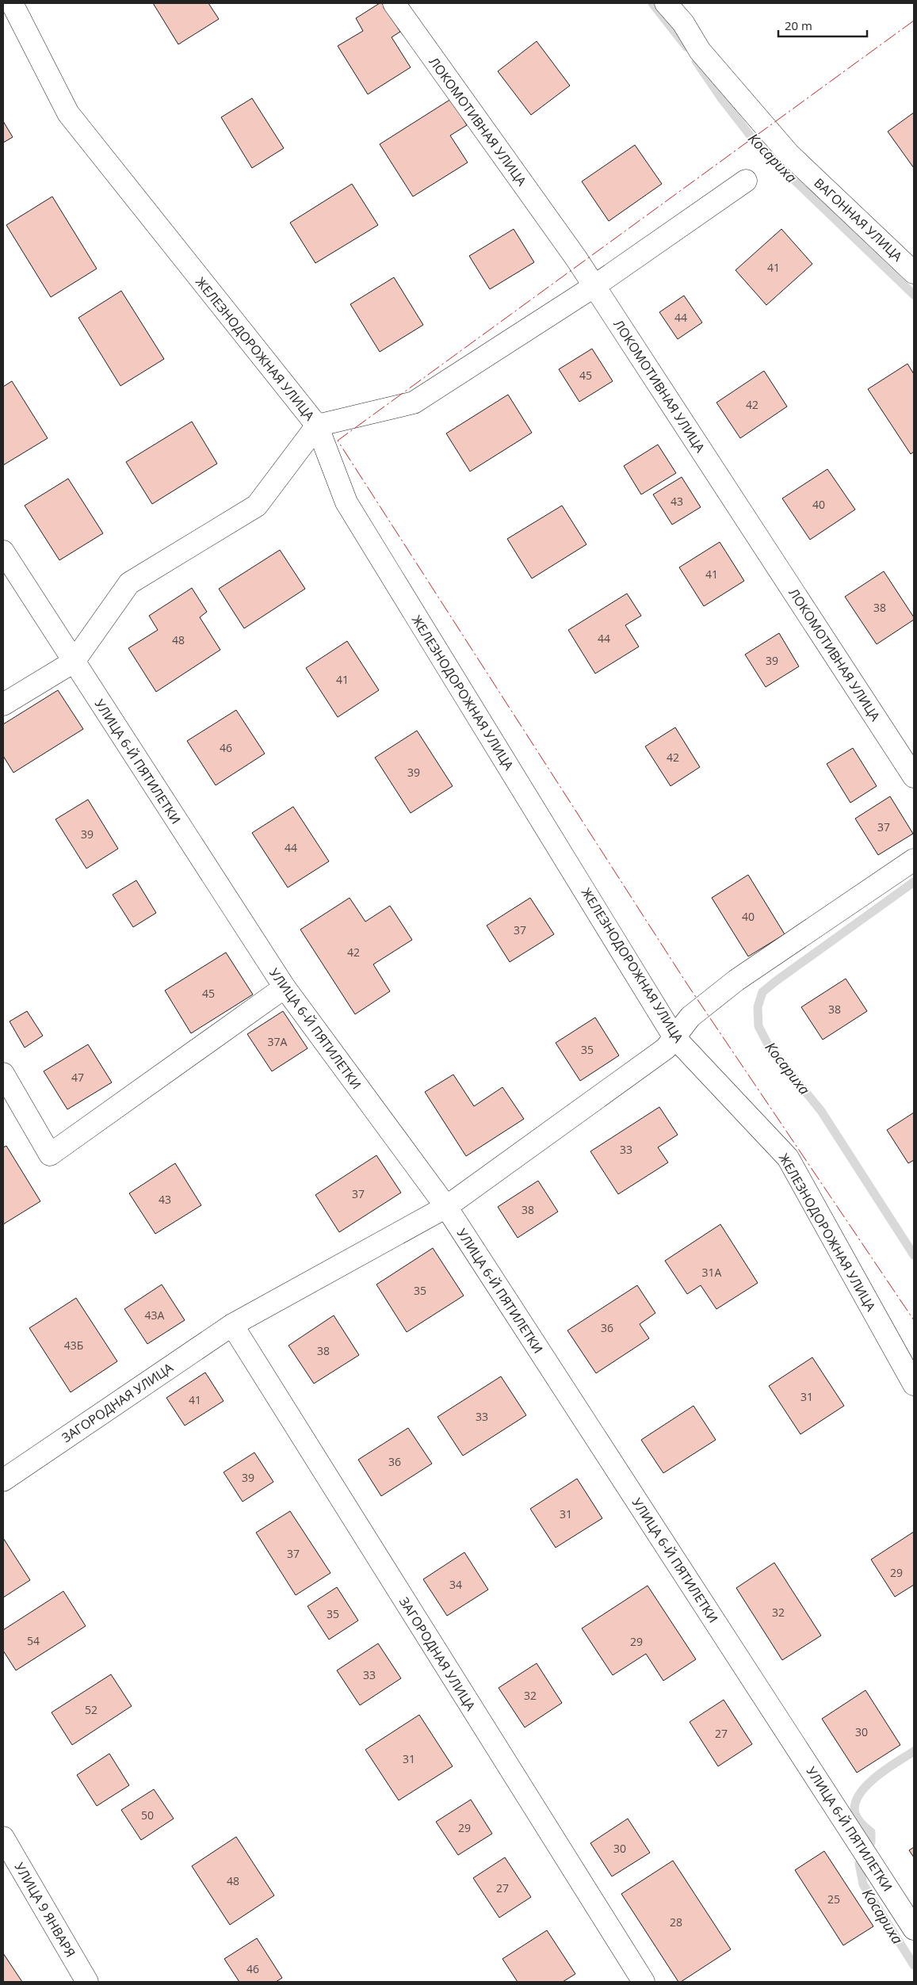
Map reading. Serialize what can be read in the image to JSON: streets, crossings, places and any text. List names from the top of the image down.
{
  "streets": {
    "street": [
      "ЛОКОМОТИВНАЯ УЛИЦА",
      "ВАГОННАЯ УЛИЦА",
      "ЖЕЛЕЗНОДОРОЖНАЯ УЛИЦА",
      "УЛИЦА 6-Й ПЯТИЛЕТКИ",
      "ЗАГОРОДНАЯ УЛИЦА",
      "УЛИЦА 9 ЯНВАРЯ"
    ]
  },
  "crossings": [
    ["ЖЕЛЕЗНОДОРОЖНАЯ УЛИЦА", "ЗАГОРОДНАЯ УЛИЦА"],
    ["УЛИЦА 6-Й ПЯТИЛЕТКИ", "ЗАГОРОДНАЯ УЛИЦА"]
  ],
  "water": ["Косариха"],
  "house_numbers": [
    "41",
    "44",
    "45",
    "42",
    "43",
    "40",
    "41",
    "38",
    "44",
    "48",
    "39",
    "41",
    "46",
    "42",
    "39",
    "37",
    "39",
    "44",
    "40",
    "37",
    "42",
    "45",
    "38",
    "37А",
    "35",
    "47",
    "33",
    "37",
    "43",
    "38",
    "31А",
    "35",
    "43А",
    "36",
    "43Б",
    "38",
    "31",
    "41",
    "33",
    "36",
    "39",
    "31",
    "37",
    "29",
    "34",
    "32",
    "35",
    "54",
    "29",
    "33",
    "32",
    "52",
    "30",
    "27",
    "31",
    "50",
    "29",
    "30",
    "48",
    "27",
    "25",
    "28",
    "46"
  ],
  "scale_bar": "20 m"
}
